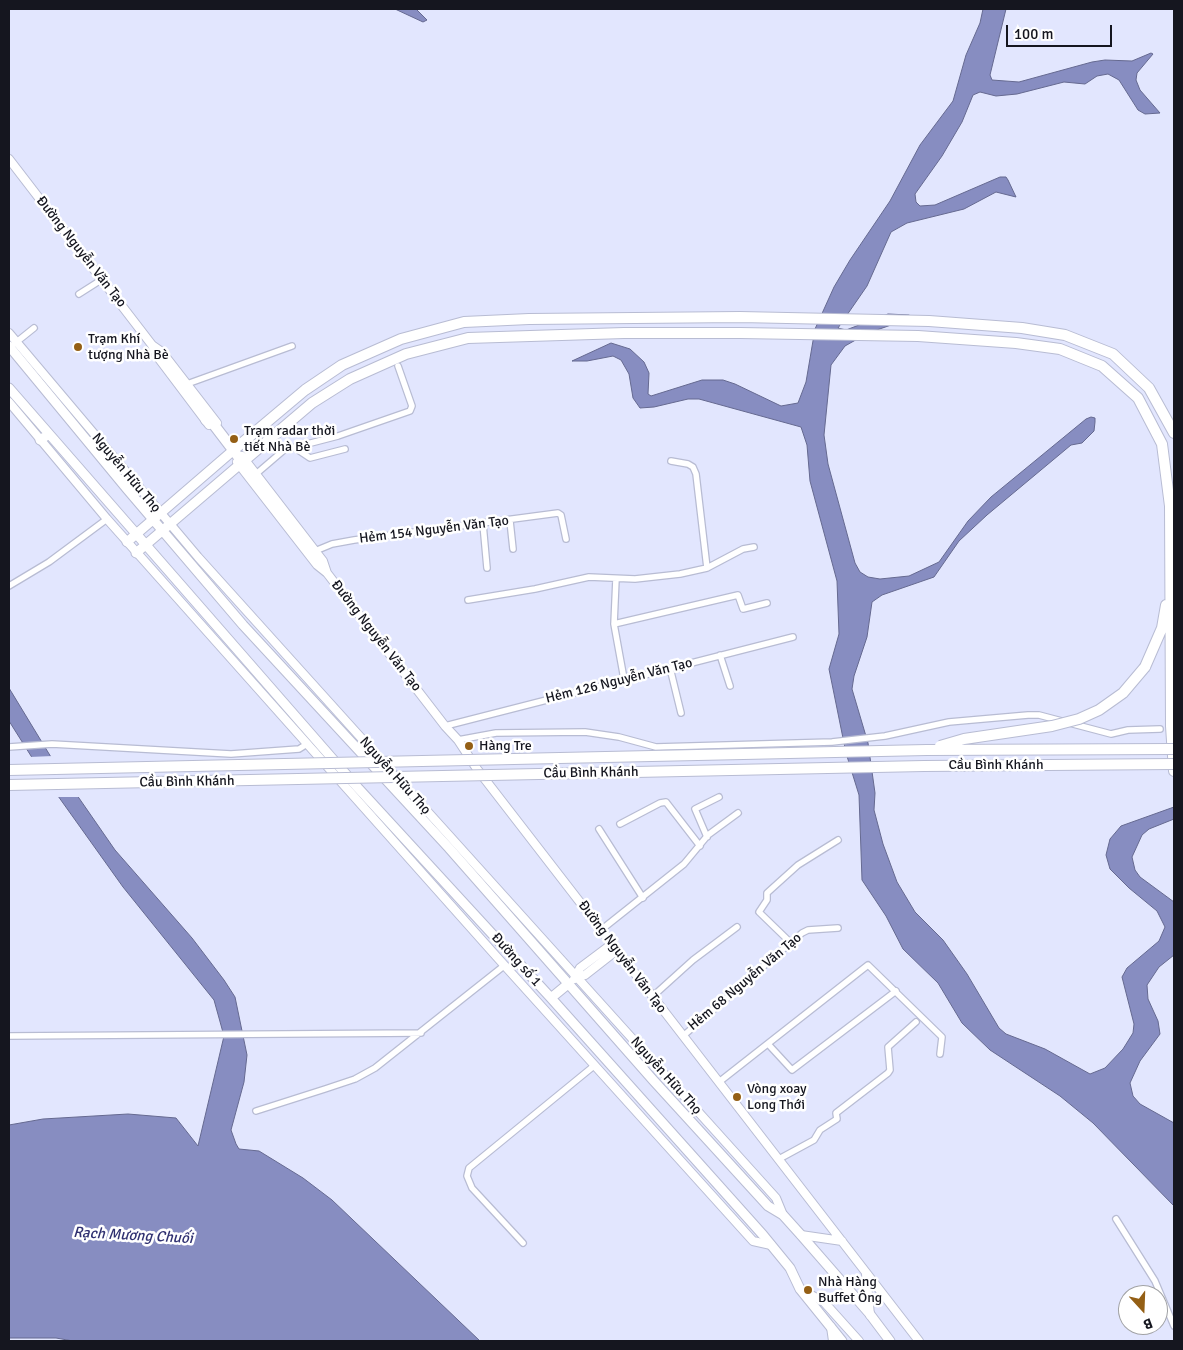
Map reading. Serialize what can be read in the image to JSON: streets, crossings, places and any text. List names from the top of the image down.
{
  "streets": {
    "highway": ["Cầu Bình Khánh"],
    "main road": ["Đường Nguyễn Văn Tạo", "Nguyễn Hữu Thọ", "Đường số 1"],
    "street": ["Hẻm 154 Nguyễn Văn Tạo", "Hẻm 126 Nguyễn Văn Tạo", "Hẻm 68 Nguyễn Văn Tạo"]
  },
  "crossings": [
    ["Đường Nguyễn Văn Tạo", "Hẻm 154 Nguyễn Văn Tạo"],
    ["Đường Nguyễn Văn Tạo", "Hẻm 126 Nguyễn Văn Tạo"],
    ["Đường Nguyễn Văn Tạo", "Hẻm 68 Nguyễn Văn Tạo"]
  ],
  "water": ["Rạch Mương Chuối"],
  "places": [
    "Trạm Khí tượng Nhà Bè",
    "Trạm radar thời tiết Nhà Bè",
    "Hàng Tre",
    "Vòng xoay Long Thới",
    "Nhà Hàng Buffet Ông"
  ],
  "scale_bar": "100 m",
  "north": "bottom"
}
